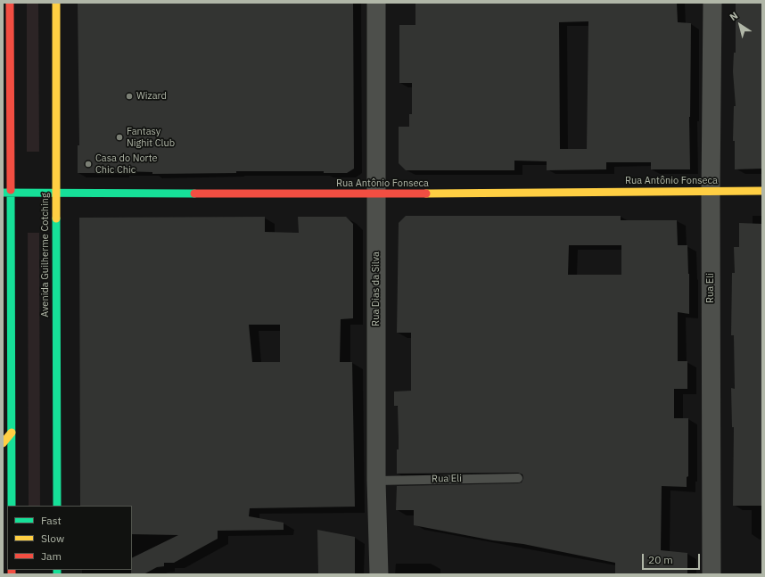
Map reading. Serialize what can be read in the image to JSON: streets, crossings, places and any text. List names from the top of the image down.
{
  "streets": {
    "main road": ["Rua Antônio Fonseca", "Avenida Guilherme Cotching"],
    "street": ["Rua Eli", "Rua Dias da Silva"]
  },
  "crossings": [
    ["Rua Antônio Fonseca", "Avenida Guilherme Cotching"],
    ["Rua Antônio Fonseca", "Rua Eli"],
    ["Rua Antônio Fonseca", "Rua Dias da Silva"],
    ["Rua Eli", "Rua Dias da Silva"]
  ],
  "places": ["Wizard", "Fantasy Nighit Club", "Casa do Norte Chic Chic"],
  "legend": ["Fast", "Slow", "Jam"],
  "scale_bar": "20 m",
  "north": "top left"
}
